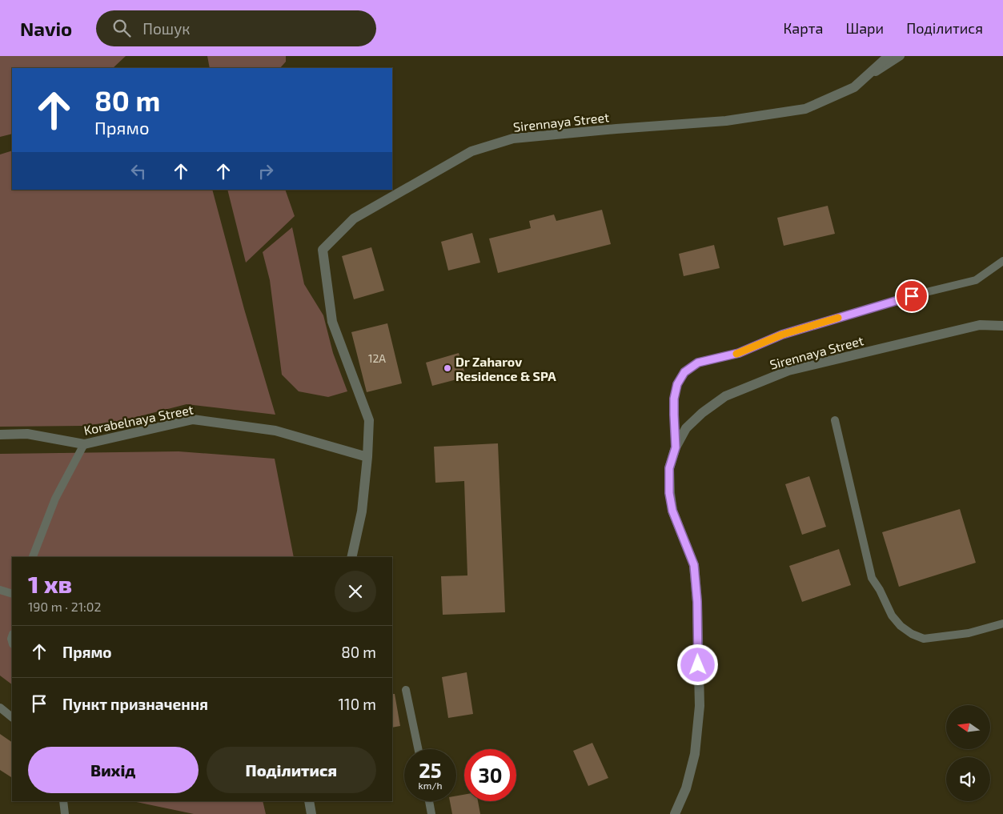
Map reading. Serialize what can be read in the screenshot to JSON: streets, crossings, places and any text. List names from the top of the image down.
{
  "streets": {
    "street": ["Sirennaya Street", "Korabelnaya Street"]
  },
  "crossings": [
    ["Sirennaya Street", "Korabelnaya Street"]
  ],
  "places": ["Dr Zaharov Residence & SPA"],
  "house_numbers": ["12А"],
  "north": "left",
  "page": {
    "header": "Navio",
    "search": "Пошук",
    "nav": ["Карта", "Шари", "Поділитися"],
    "turn": ["80 m", "Прямо"],
    "heading": ["1 хв", "190 m · 21:02"],
    "list": [
      {
        "name": "Прямо",
        "value": "80 m"
      },
      {
        "name": "Пункт призначення",
        "value": "110 m"
      }
    ],
    "buttons": ["Вихід", "Поділитися"],
    "speed": "25 km/h",
    "limit": "30"
  }
}
